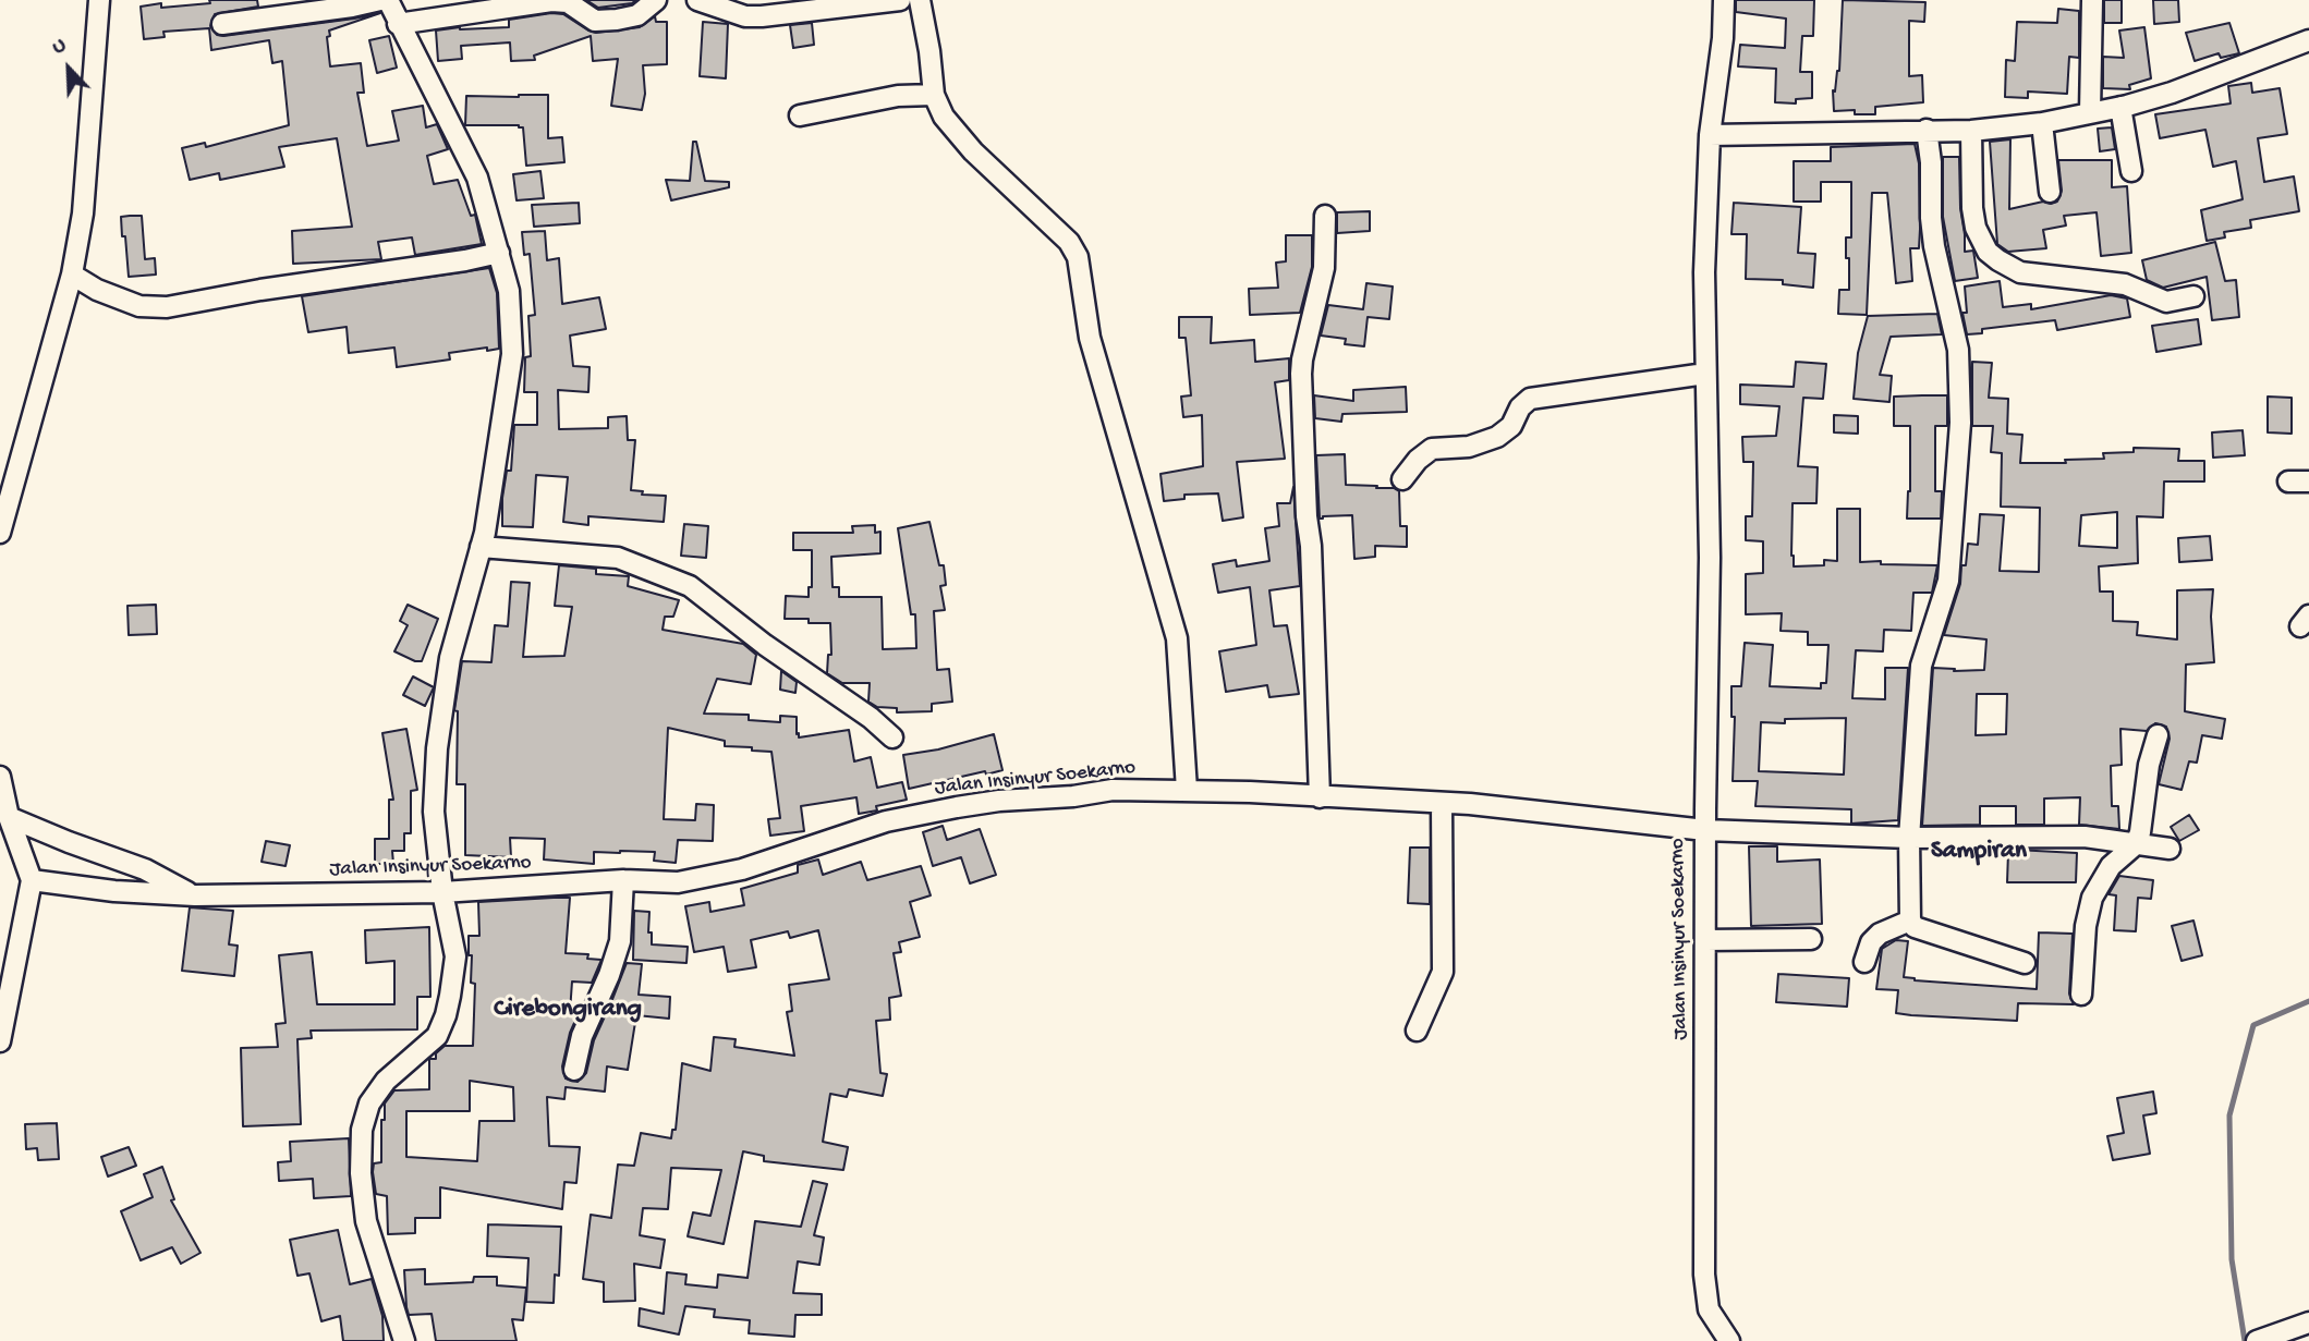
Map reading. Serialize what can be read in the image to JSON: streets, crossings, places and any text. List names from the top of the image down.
{
  "streets": {
    "street": ["Jalan Insinyur Soekarno"]
  },
  "districts": ["Sampiran", "Cirebongirang"],
  "north": "top left"
}
